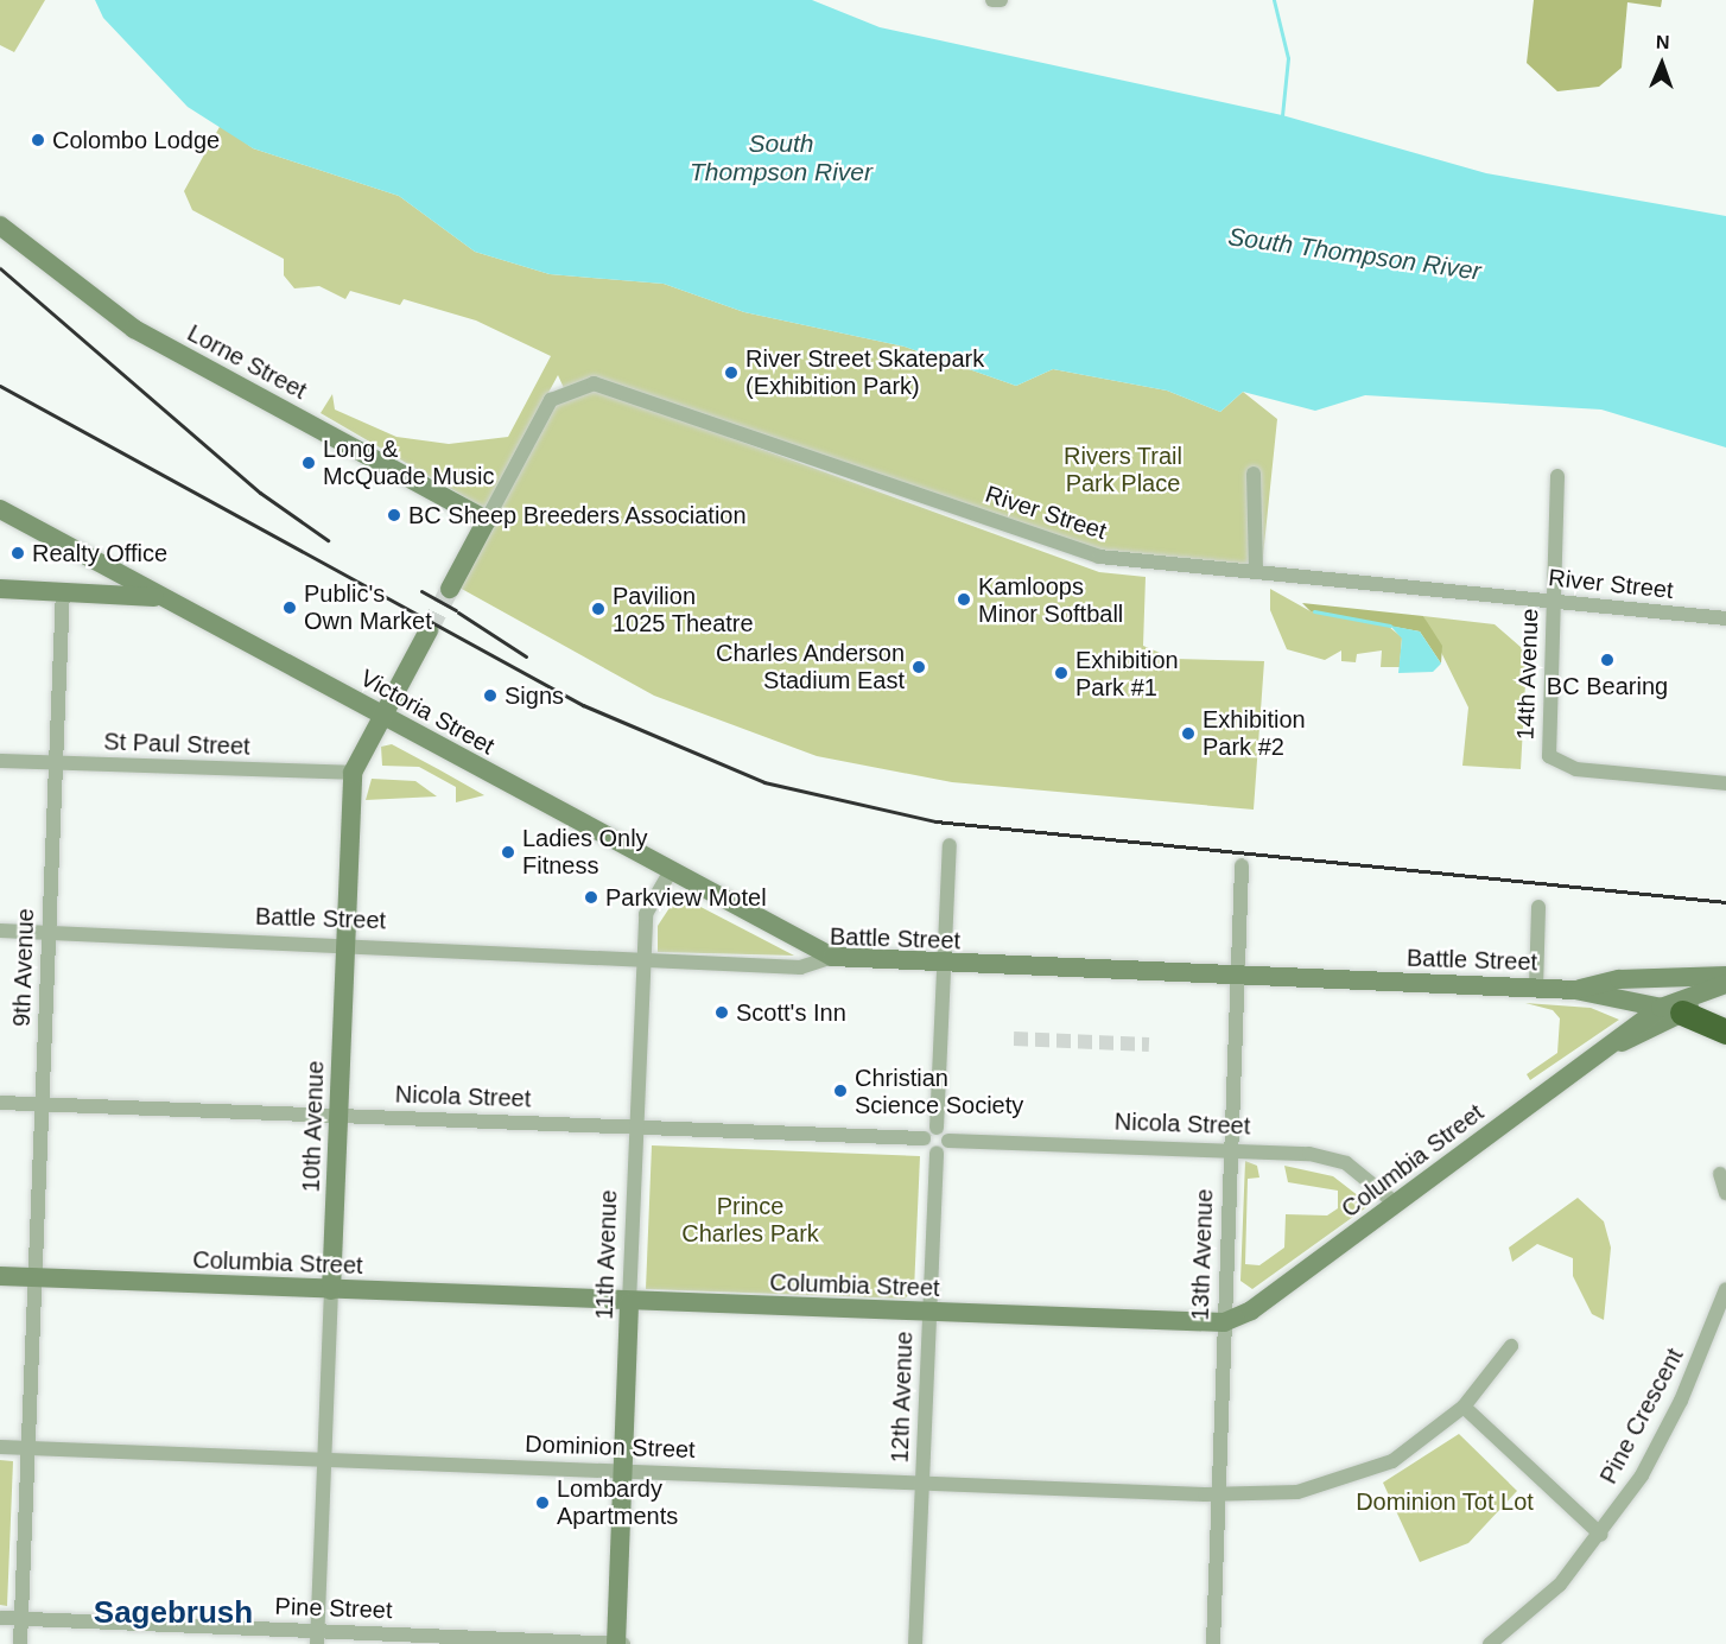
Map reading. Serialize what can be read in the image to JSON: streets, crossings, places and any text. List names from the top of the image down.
{
  "streets": {
    "main road": [
      "Lorne Street",
      "Victoria Street",
      "Battle Street",
      "10th Avenue",
      "Columbia Street",
      "11th Avenue"
    ],
    "street": [
      "River Street",
      "14th Avenue",
      "St Paul Street",
      "9th Avenue",
      "Nicola Street",
      "13th Avenue",
      "12th Avenue",
      "Pine Crescent",
      "Dominion Street",
      "Pine Street"
    ]
  },
  "crossings": [
    ["Lorne Street", "River Street"],
    ["River Street", "14th Avenue"],
    ["Victoria Street", "Battle Street"],
    ["Victoria Street", "10th Avenue"],
    ["Victoria Street", "11th Avenue"],
    ["St Paul Street", "9th Avenue"],
    ["St Paul Street", "10th Avenue"],
    ["Battle Street", "9th Avenue"],
    ["Battle Street", "10th Avenue"],
    ["Battle Street", "Columbia Street"],
    ["Battle Street", "11th Avenue"],
    ["Battle Street", "13th Avenue"],
    ["9th Avenue", "Nicola Street"],
    ["9th Avenue", "Columbia Street"],
    ["9th Avenue", "Dominion Street"],
    ["9th Avenue", "Pine Street"],
    ["Nicola Street", "10th Avenue"],
    ["Nicola Street", "Columbia Street"],
    ["Nicola Street", "11th Avenue"],
    ["Nicola Street", "13th Avenue"],
    ["10th Avenue", "Columbia Street"],
    ["10th Avenue", "Dominion Street"],
    ["10th Avenue", "Pine Street"],
    ["Columbia Street", "11th Avenue"],
    ["Columbia Street", "13th Avenue"],
    ["Columbia Street", "12th Avenue"],
    ["11th Avenue", "Dominion Street"],
    ["11th Avenue", "Pine Street"],
    ["13th Avenue", "Dominion Street"],
    ["12th Avenue", "Dominion Street"]
  ],
  "districts": ["Sagebrush"],
  "water": ["South Thompson River"],
  "parks": ["Rivers Trail Park Place", "Prince Charles Park", "Dominion Tot Lot"],
  "places": [
    "Colombo Lodge",
    "River Street Skatepark (Exhibition Park)",
    "Long & McQuade Music",
    "BC Sheep Breeders Association",
    "Realty Office",
    "Kamloops Minor Softball",
    "Public's Own Market",
    "Pavilion 1025 Theatre",
    "BC Bearing",
    "Charles Anderson Stadium East",
    "Exhibition Park #1",
    "Signs",
    "Exhibition Park #2",
    "Ladies Only Fitness",
    "Parkview Motel",
    "Scott's Inn",
    "Christian Science Society",
    "Lombardy Apartments"
  ],
  "north": "top"
}
